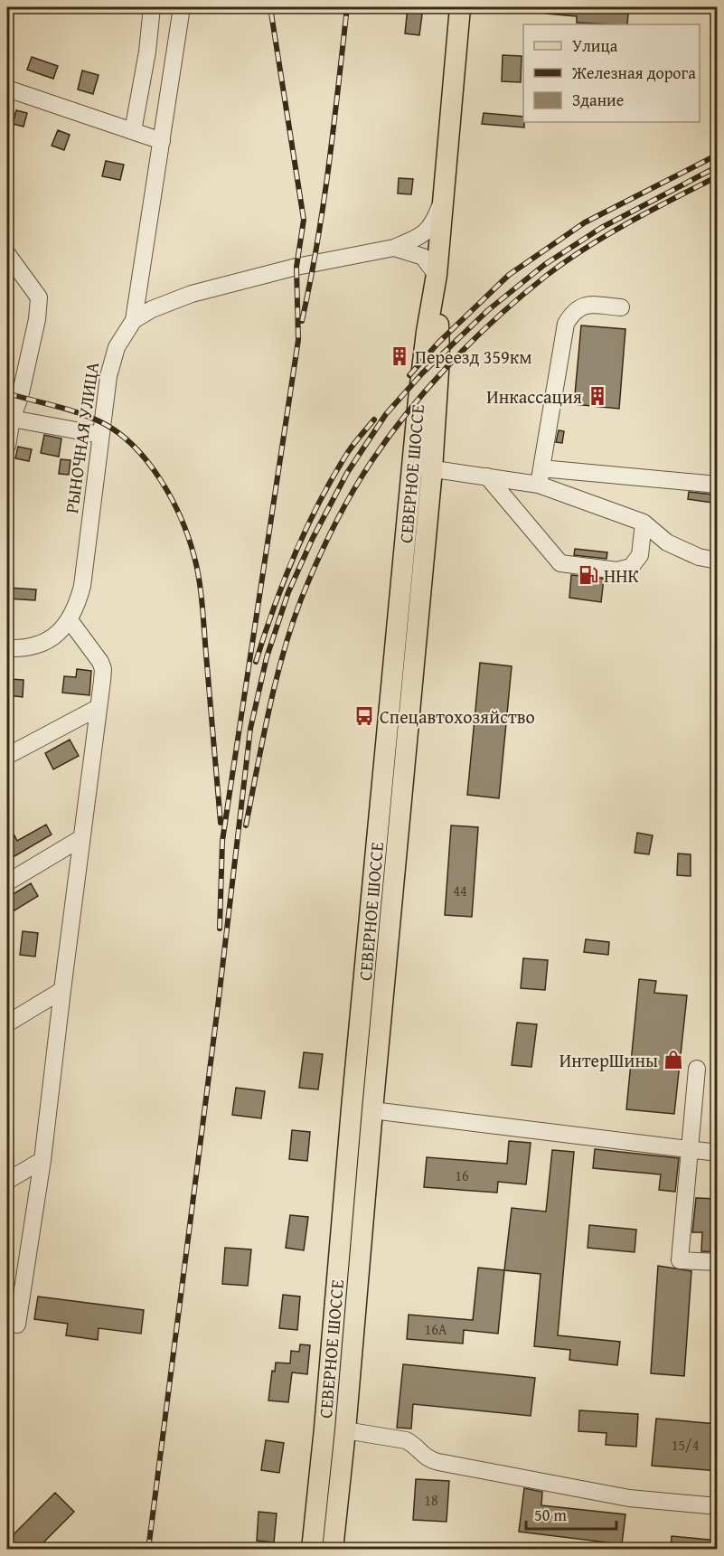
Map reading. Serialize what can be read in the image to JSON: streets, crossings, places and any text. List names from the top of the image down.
{
  "streets": {
    "main road": ["СЕВЕРНОЕ ШОССЕ"],
    "street": ["РЫНОЧНАЯ УЛИЦА"]
  },
  "crossings": [
    ["РЫНОЧНАЯ УЛИЦА", "СЕВЕРНОЕ ШОССЕ"]
  ],
  "places": {
    "building": ["Переезд 359км", "Инкассация"],
    "fuel station": ["ННК"],
    "bus stop": ["Спецавтохозяйство"],
    "shop": ["ИнтерШины"]
  },
  "house_numbers": [
    "44",
    "16",
    "16А",
    "15/4",
    "18"
  ],
  "legend": ["Улица", "Железная дорога", "Здание"],
  "scale_bar": "50 m"
}
